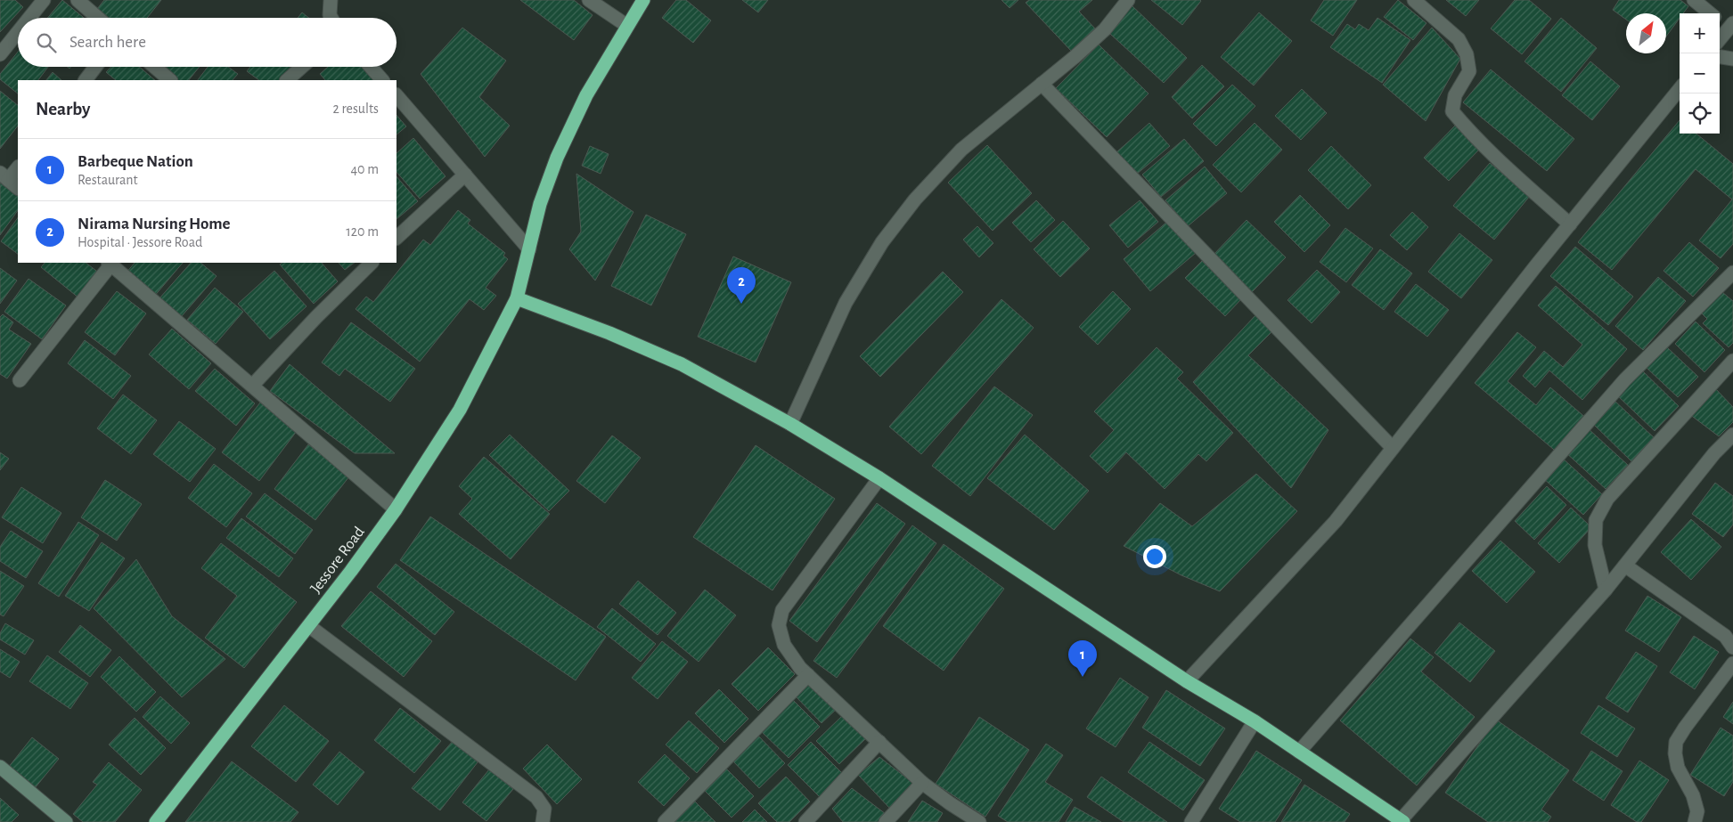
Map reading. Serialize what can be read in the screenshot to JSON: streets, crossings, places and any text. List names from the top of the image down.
{
  "streets": {
    "highway": ["Jessore Road"]
  },
  "north": "top right",
  "page": {
    "map_buttons": ["+", "−"],
    "search": "Search here",
    "heading": ["Nearby", "2 results"],
    "list": [
      {
        "mark": "1",
        "name": "Barbeque Nation",
        "note": "Restaurant",
        "value": "40 m"
      },
      {
        "mark": "2",
        "name": "Nirama Nursing Home",
        "note": "Hospital · Jessore Road",
        "value": "120 m"
      }
    ],
    "pins": ["2", "1"]
  }
}
